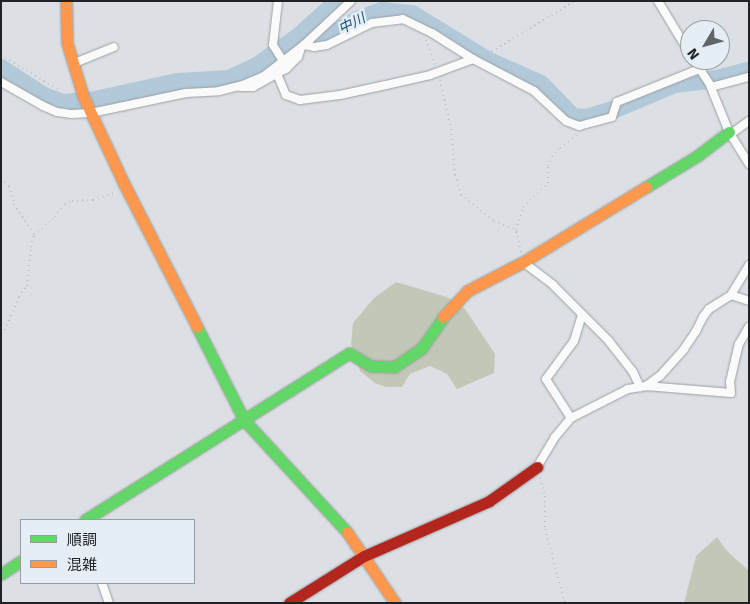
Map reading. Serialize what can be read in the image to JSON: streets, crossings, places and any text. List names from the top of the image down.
{
  "water": ["中川"],
  "legend": ["順調", "混雑"],
  "north": "bottom left"
}
